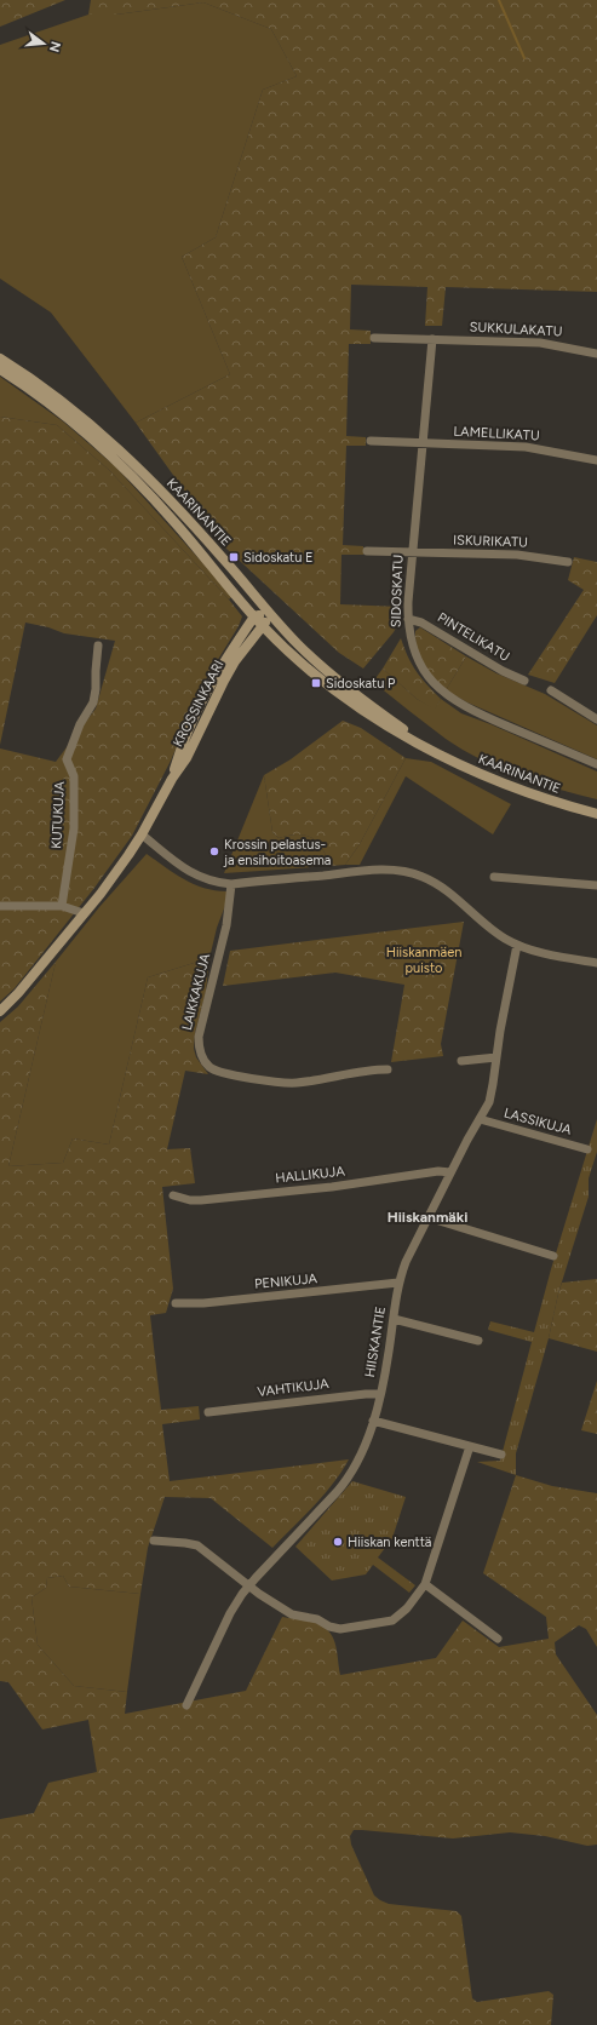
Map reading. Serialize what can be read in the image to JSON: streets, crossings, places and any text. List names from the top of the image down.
{
  "streets": {
    "main road": ["KAARINANTIE", "KROSSINKAARI"],
    "street": [
      "SUKKULAKATU",
      "LAMELLIKATU",
      "ISKURIKATU",
      "SIDOSKATU",
      "PINTELIKATU",
      "KUTUKUJA",
      "LAIKKAKUJA",
      "LASSIKUJA",
      "HALLIKUJA",
      "PENIKUJA",
      "HIISKANTIE",
      "VAHTIKUJA"
    ]
  },
  "crossings": [
    ["SUKKULAKATU", "SIDOSKATU"],
    ["LAMELLIKATU", "SIDOSKATU"],
    ["KAARINANTIE", "KROSSINKAARI"],
    ["ISKURIKATU", "SIDOSKATU"],
    ["SIDOSKATU", "PINTELIKATU"],
    ["LASSIKUJA", "HIISKANTIE"],
    ["HALLIKUJA", "HIISKANTIE"],
    ["PENIKUJA", "HIISKANTIE"],
    ["HIISKANTIE", "VAHTIKUJA"]
  ],
  "districts": ["Hiiskanmäki"],
  "parks": ["Hiiskanmäen puisto"],
  "places": {
    "transit": ["Sidoskatu E", "Sidoskatu P"],
    "other": ["Krossin pelastus- ja ensihoitoasema", "Hiiskan kenttä"]
  },
  "north": "right"
}
